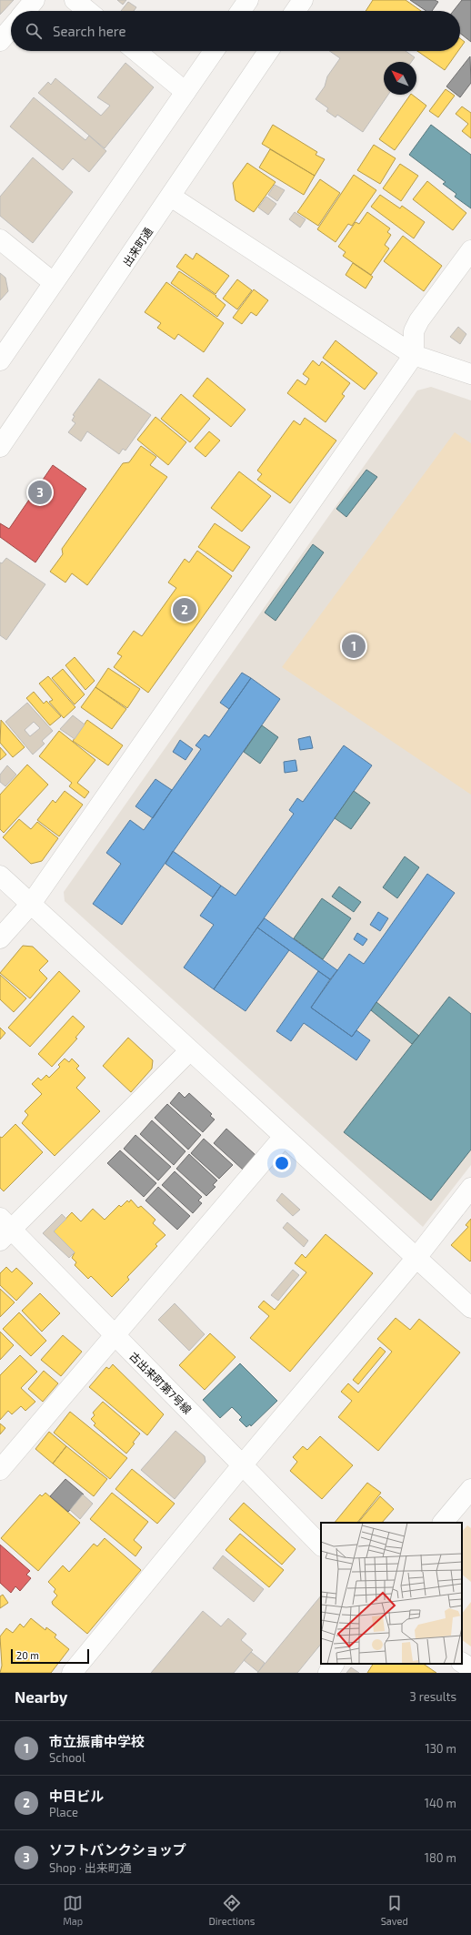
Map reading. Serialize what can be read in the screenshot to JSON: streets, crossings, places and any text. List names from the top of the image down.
{
  "streets": {
    "street": ["出来町通", "古出来町第7号線"]
  },
  "scale_bar": "20 m",
  "north": "top left",
  "page": {
    "search": "Search here",
    "pins": ["3", "2", "1"],
    "scale": "20 m",
    "heading": ["Nearby", "3 results"],
    "list": [
      {
        "mark": "1",
        "name": "市立振甫中学校",
        "note": "School",
        "value": "130 m"
      },
      {
        "mark": "2",
        "name": "中日ビル",
        "note": "Place",
        "value": "140 m"
      },
      {
        "mark": "3",
        "name": "ソフトバンクショップ",
        "note": "Shop · 出来町通",
        "value": "180 m"
      }
    ],
    "nav": ["Map", "Directions", "Saved"]
  }
}
